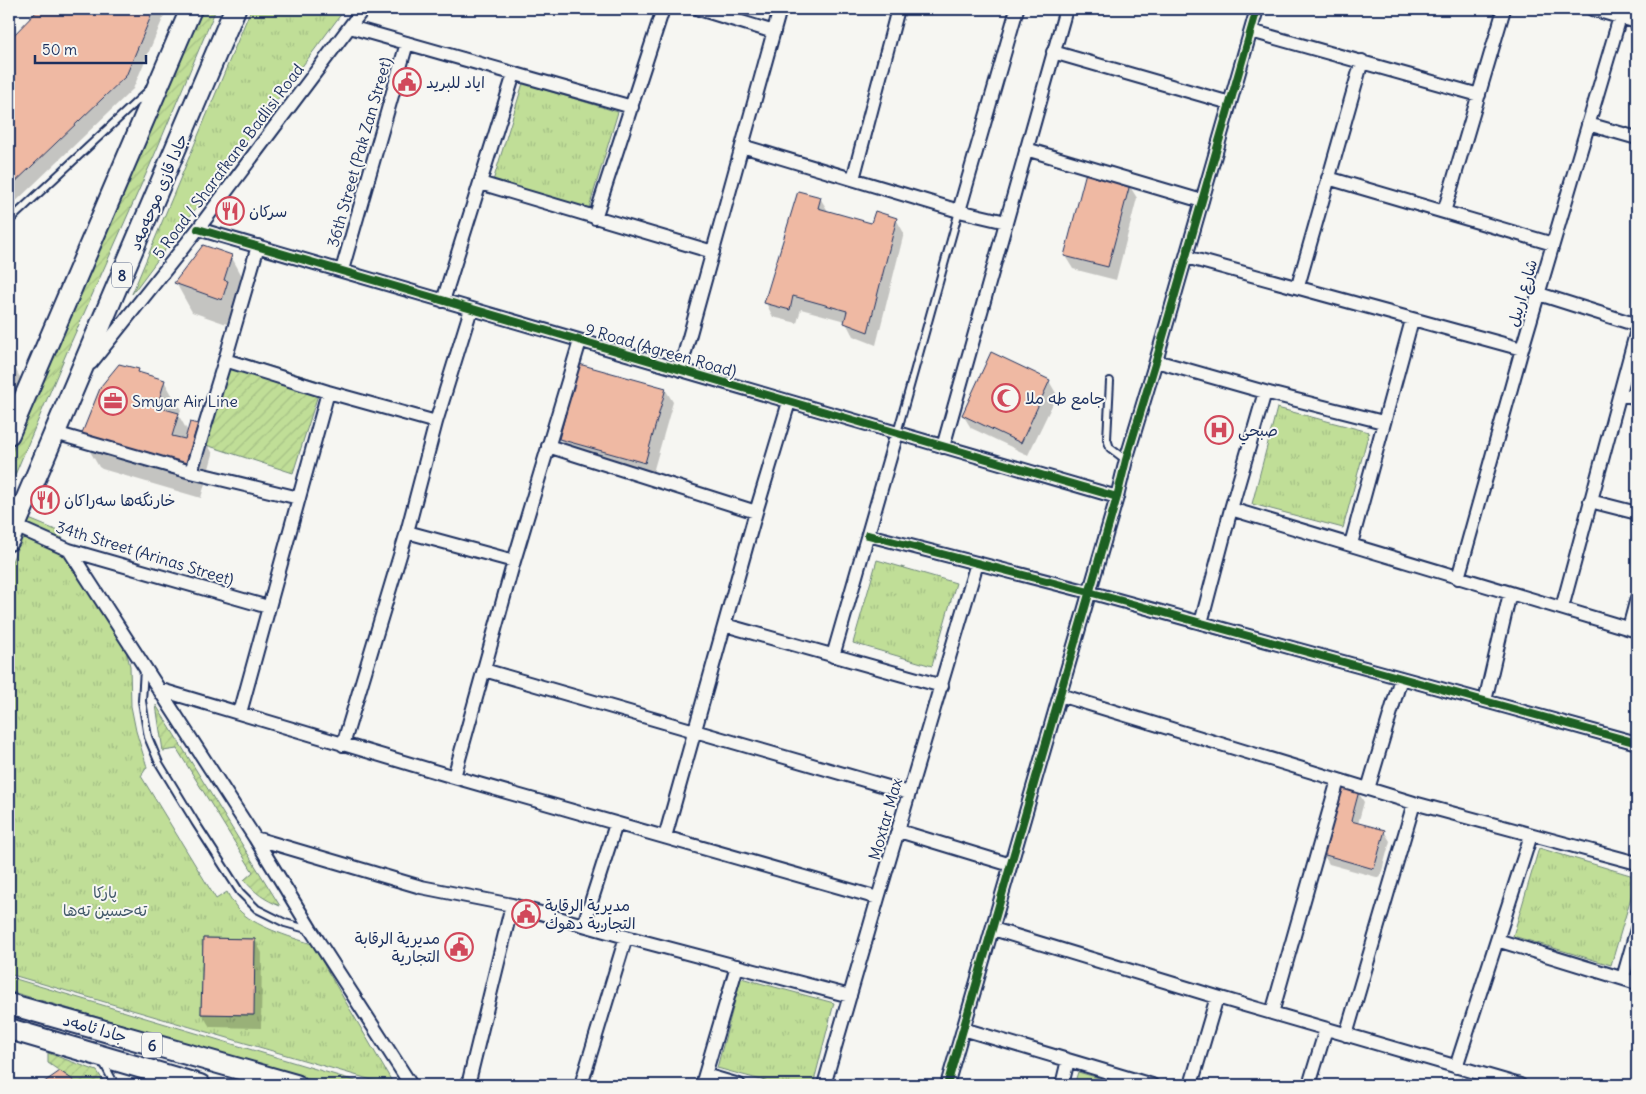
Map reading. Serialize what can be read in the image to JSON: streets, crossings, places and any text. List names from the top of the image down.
{
  "streets": {
    "main road": [
      "جادا قازی موحەمەد",
      "8",
      "جادا ئامەد",
      "6"
    ],
    "street": [
      "36th Street (Pak Zan Street)",
      "5 Road / Sharafkane Badlisi Road",
      "شارع اربيل",
      "9 Road (Agreen Road)",
      "34th Street (Arinas Street)",
      "Moxtar Max"
    ]
  },
  "crossings": [
    ["36th Street (Pak Zan Street)", "9 Road (Agreen Road)"],
    ["5 Road / Sharafkane Badlisi Road", "جادا قازی موحەمەد"],
    ["5 Road / Sharafkane Badlisi Road", "9 Road (Agreen Road)"],
    ["جادا قازی موحەمەد", "34th Street (Arinas Street)"]
  ],
  "parks": ["پارکا تەحسین تەها"],
  "places": {
    "public building": ["اياد للبريد", "مديرية الرقابة التجارية دهوك", "مديرية الرقابة التجارية"],
    "restaurant": ["سركان", "خارنگەها سەراکان"],
    "mosque": ["جامع طه ملا"],
    "office": ["Smyar Air Line"],
    "hospital": ["صبحي"]
  },
  "scale_bar": "50 m"
}
